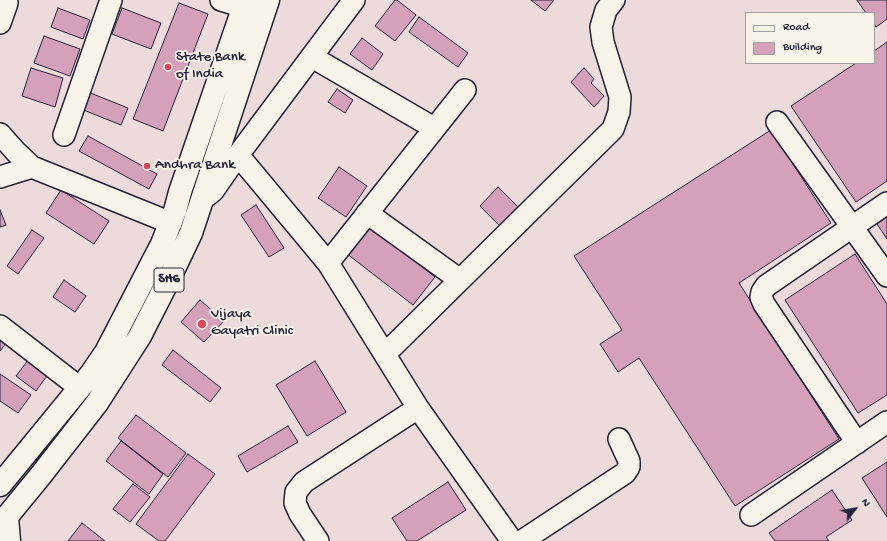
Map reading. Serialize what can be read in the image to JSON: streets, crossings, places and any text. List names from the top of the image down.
{
  "streets": {
    "main road": ["SH6"]
  },
  "places": ["State Bank of India", "Andhra Bank", "Vijaya Gayatri Clinic"],
  "legend": ["Road", "Building"],
  "north": "top right"
}
